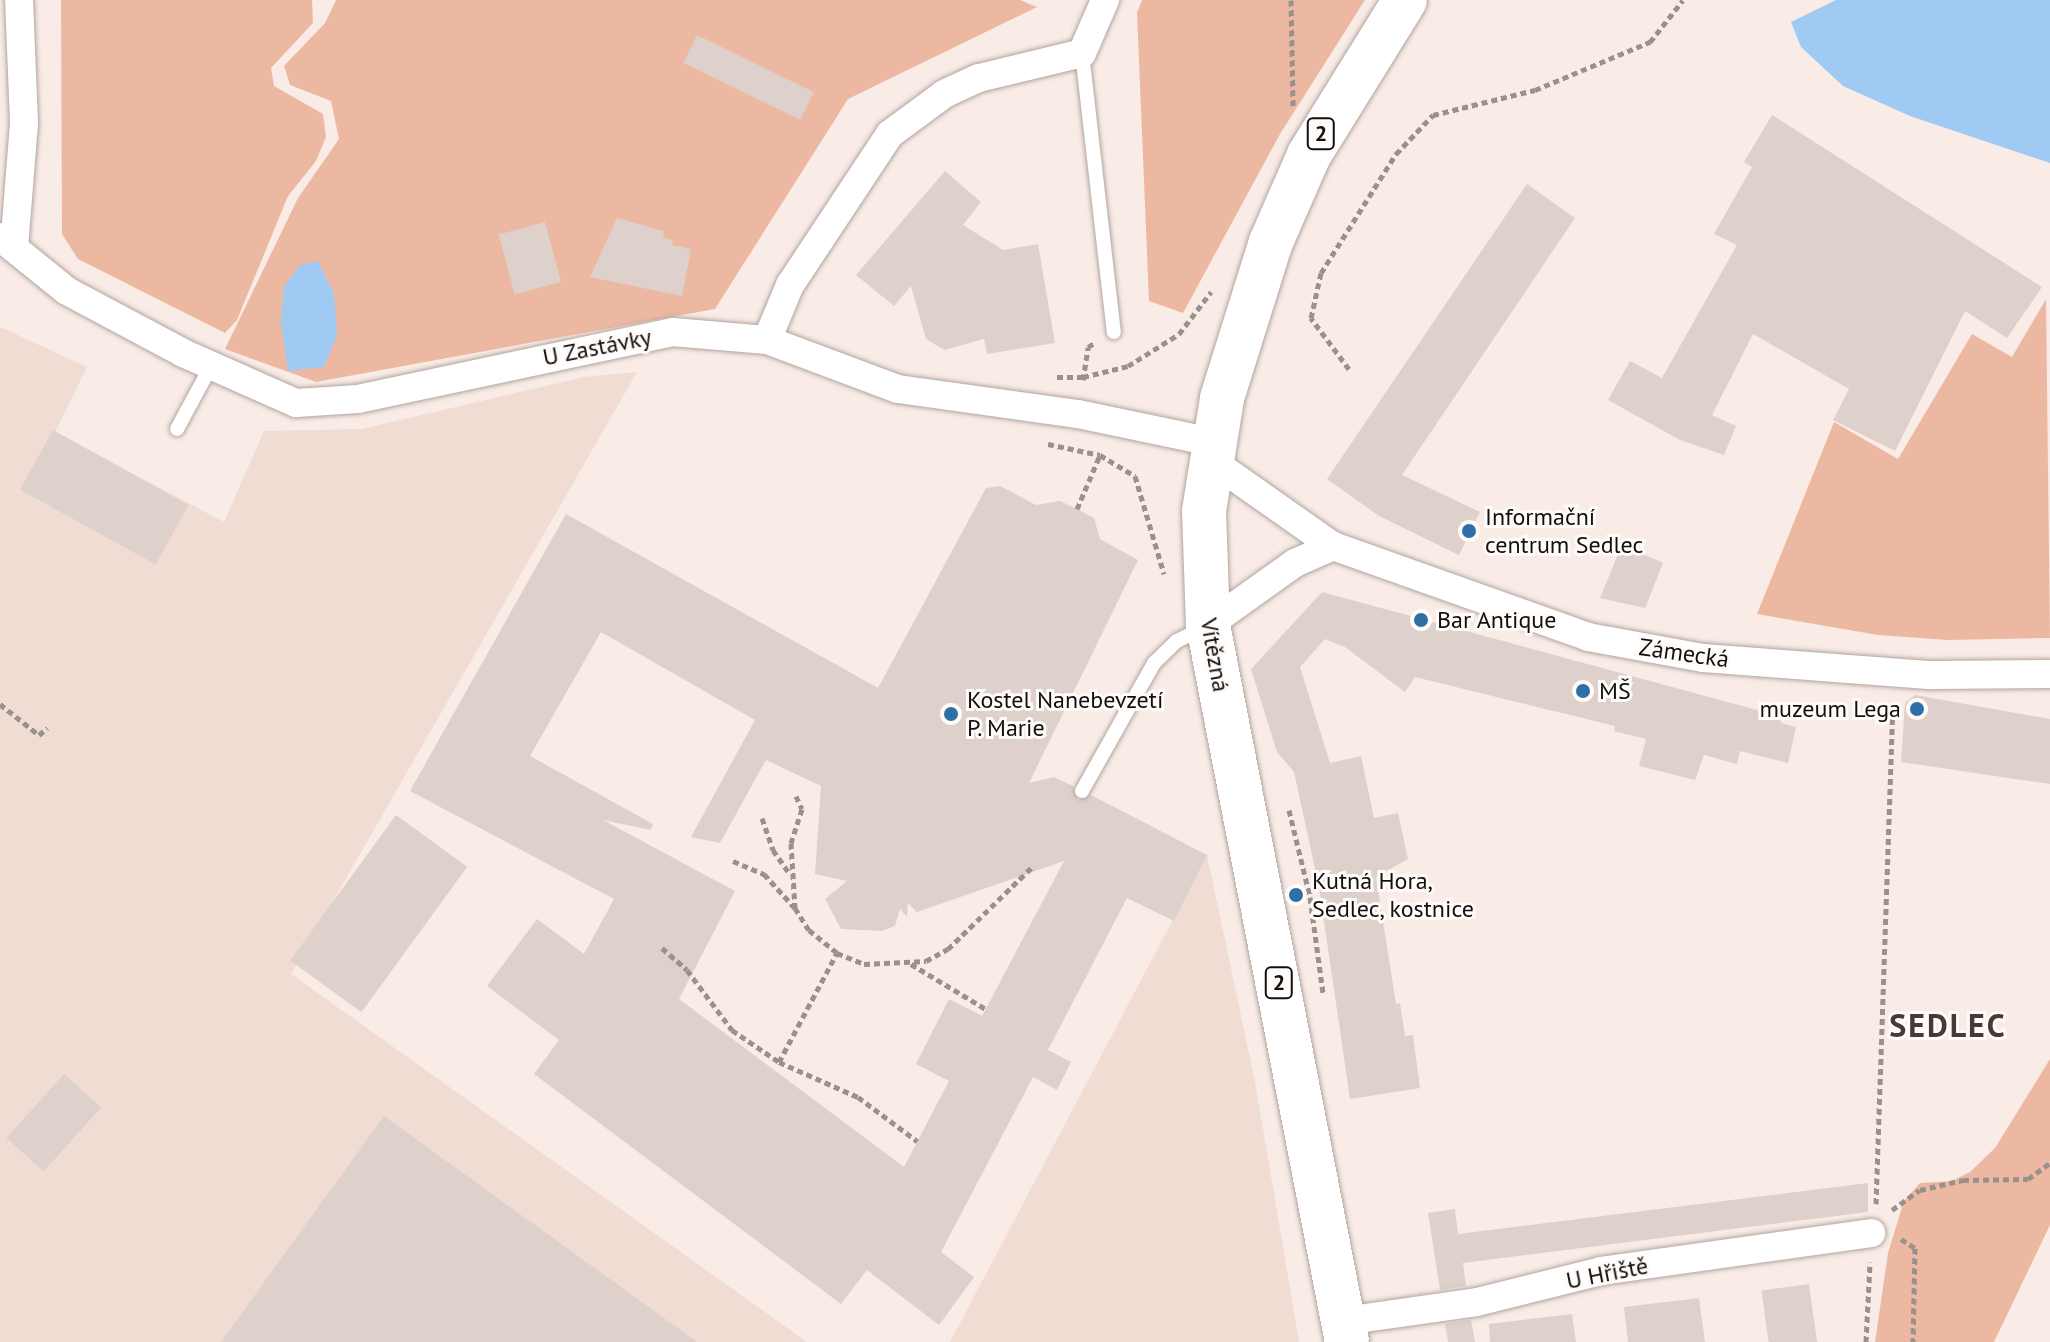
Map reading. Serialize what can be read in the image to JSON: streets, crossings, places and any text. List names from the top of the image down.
{
  "streets": {
    "main road": ["2", "Vítězná"],
    "street": ["U Zastávky", "Zámecká", "U Hřiště"]
  },
  "crossings": [
    ["U Zastávky", "Zámecká"],
    ["U Zastávky", "Vítězná"],
    ["Zámecká", "Vítězná"],
    ["Vítězná", "U Hřiště"]
  ],
  "districts": ["SEDLEC"],
  "places": [
    "Informační centrum Sedlec",
    "Bar Antique",
    "MŠ",
    "muzeum Lega",
    "Kostel Nanebevzetí P. Marie",
    "Kutná Hora, Sedlec, kostnice"
  ]
}
